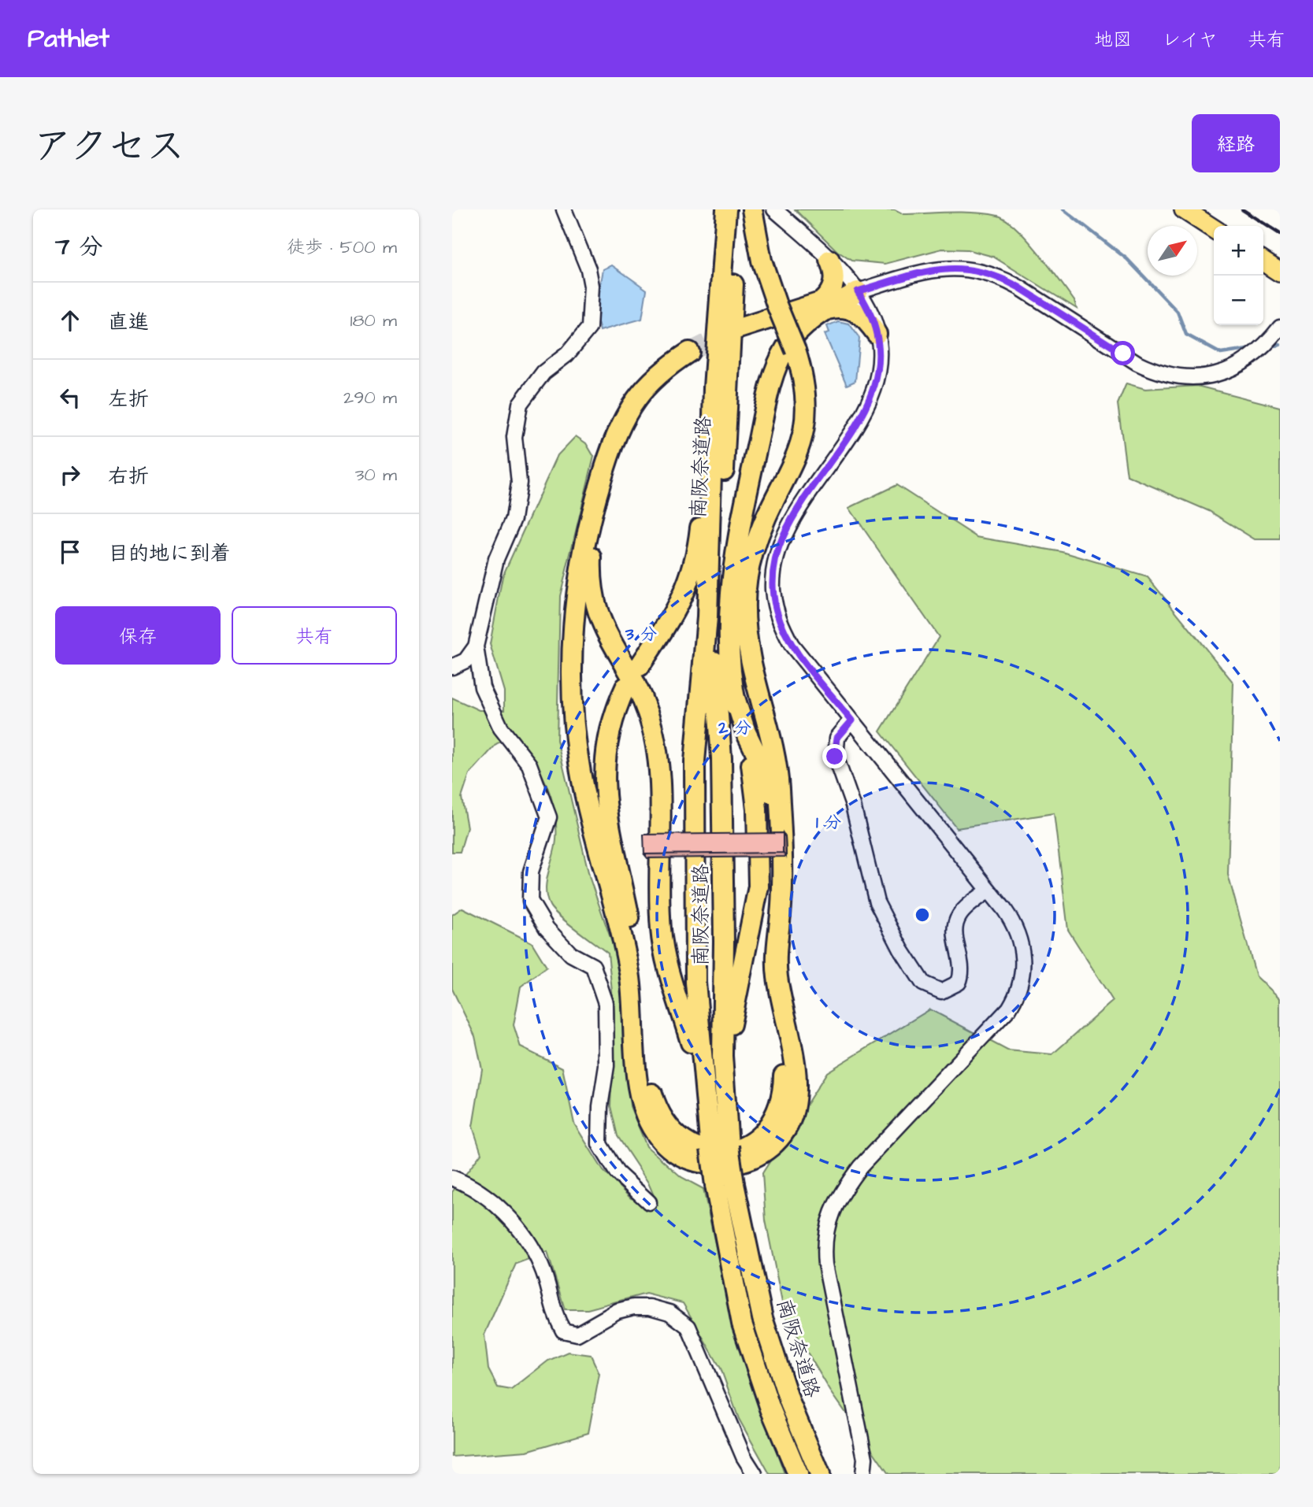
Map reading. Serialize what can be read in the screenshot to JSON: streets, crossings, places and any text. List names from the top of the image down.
{
  "streets": {
    "highway": ["南阪奈道路"]
  },
  "north": "top right",
  "page": {
    "header": "Pathlet",
    "nav": ["地図", "レイヤ", "共有"],
    "title": "アクセス",
    "buttons": [
      "経路",
      ["保存", "共有"]
    ],
    "heading": ["7 分", "徒歩 · 500 m"],
    "map_buttons": ["+", "−"],
    "list": [
      ["直進", "180 m"],
      ["左折", "290 m"],
      ["右折", "30 m"],
      "目的地に到着"
    ]
  },
  "rings": ["3 分", "2 分", "1 分"]
}
